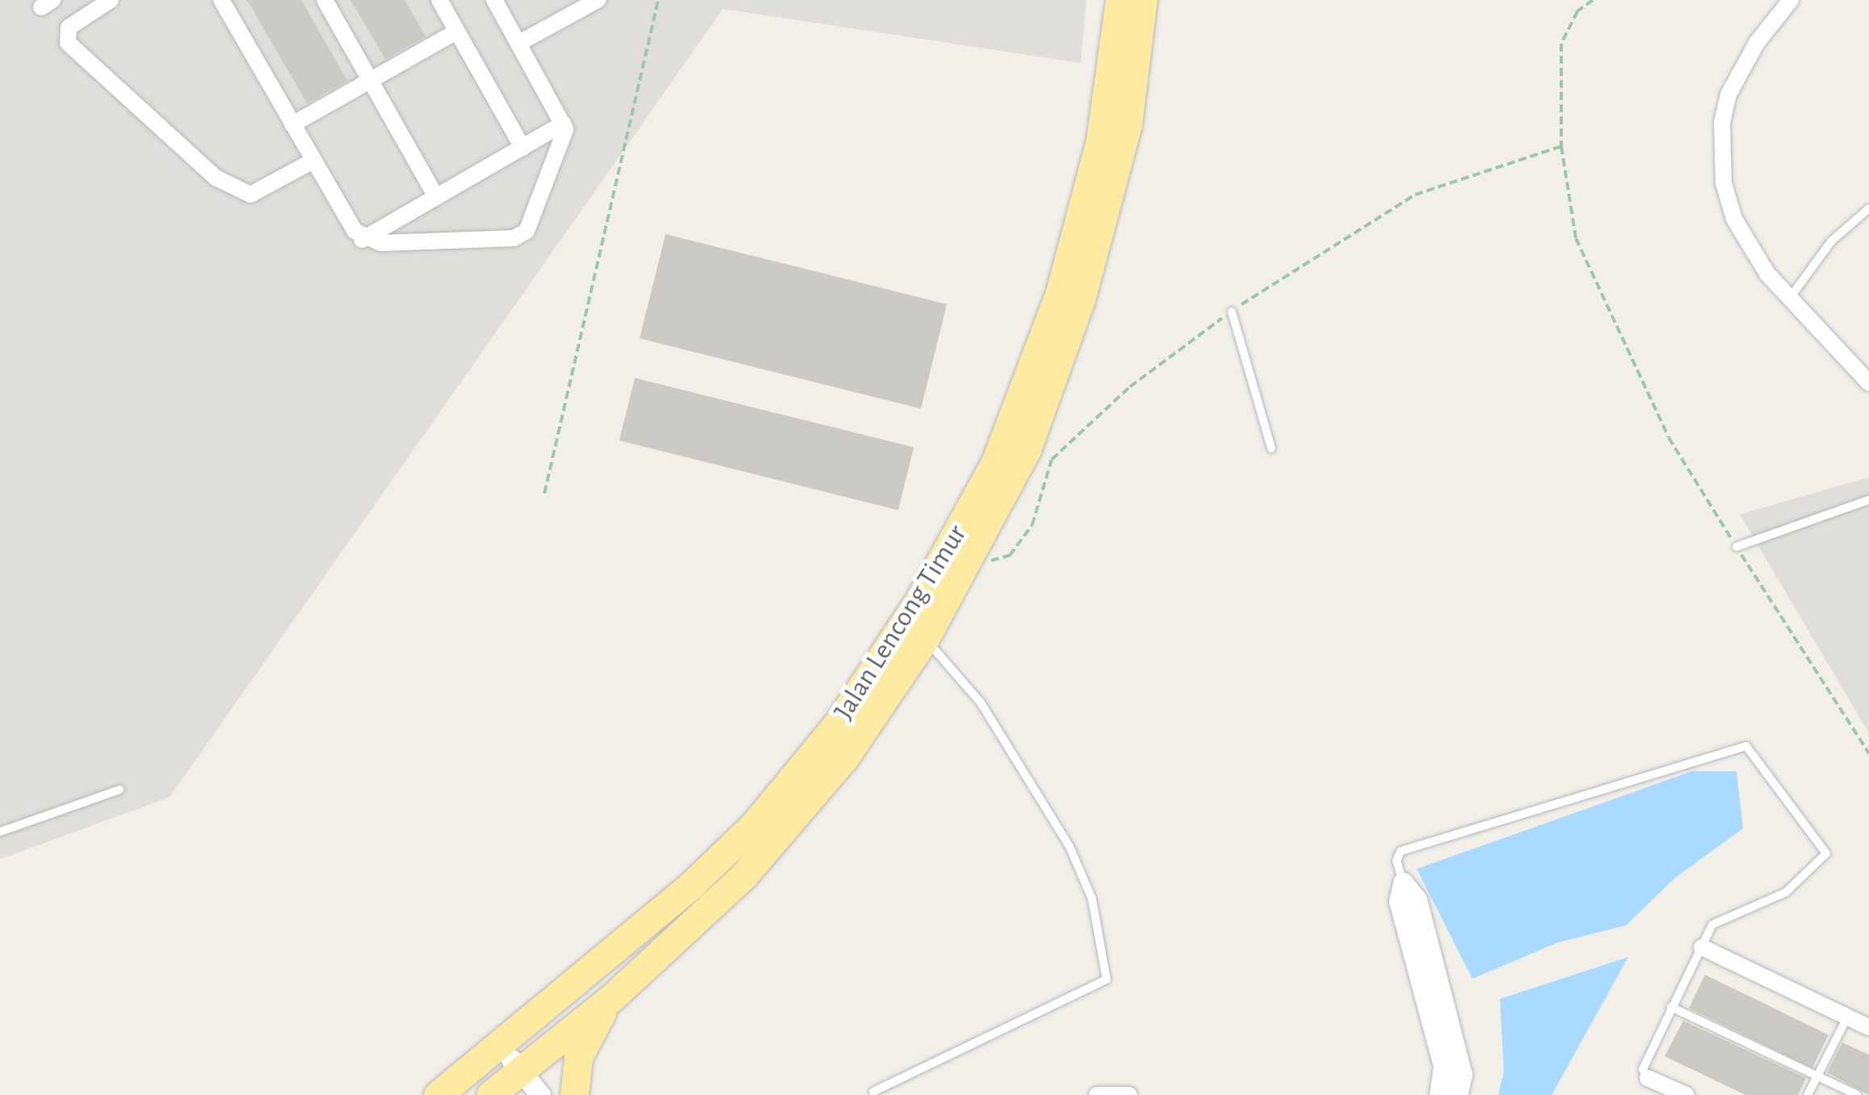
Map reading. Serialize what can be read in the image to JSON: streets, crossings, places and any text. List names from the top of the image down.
{
  "streets": {
    "highway": ["Jalan Lencong Timur"]
  }
}
